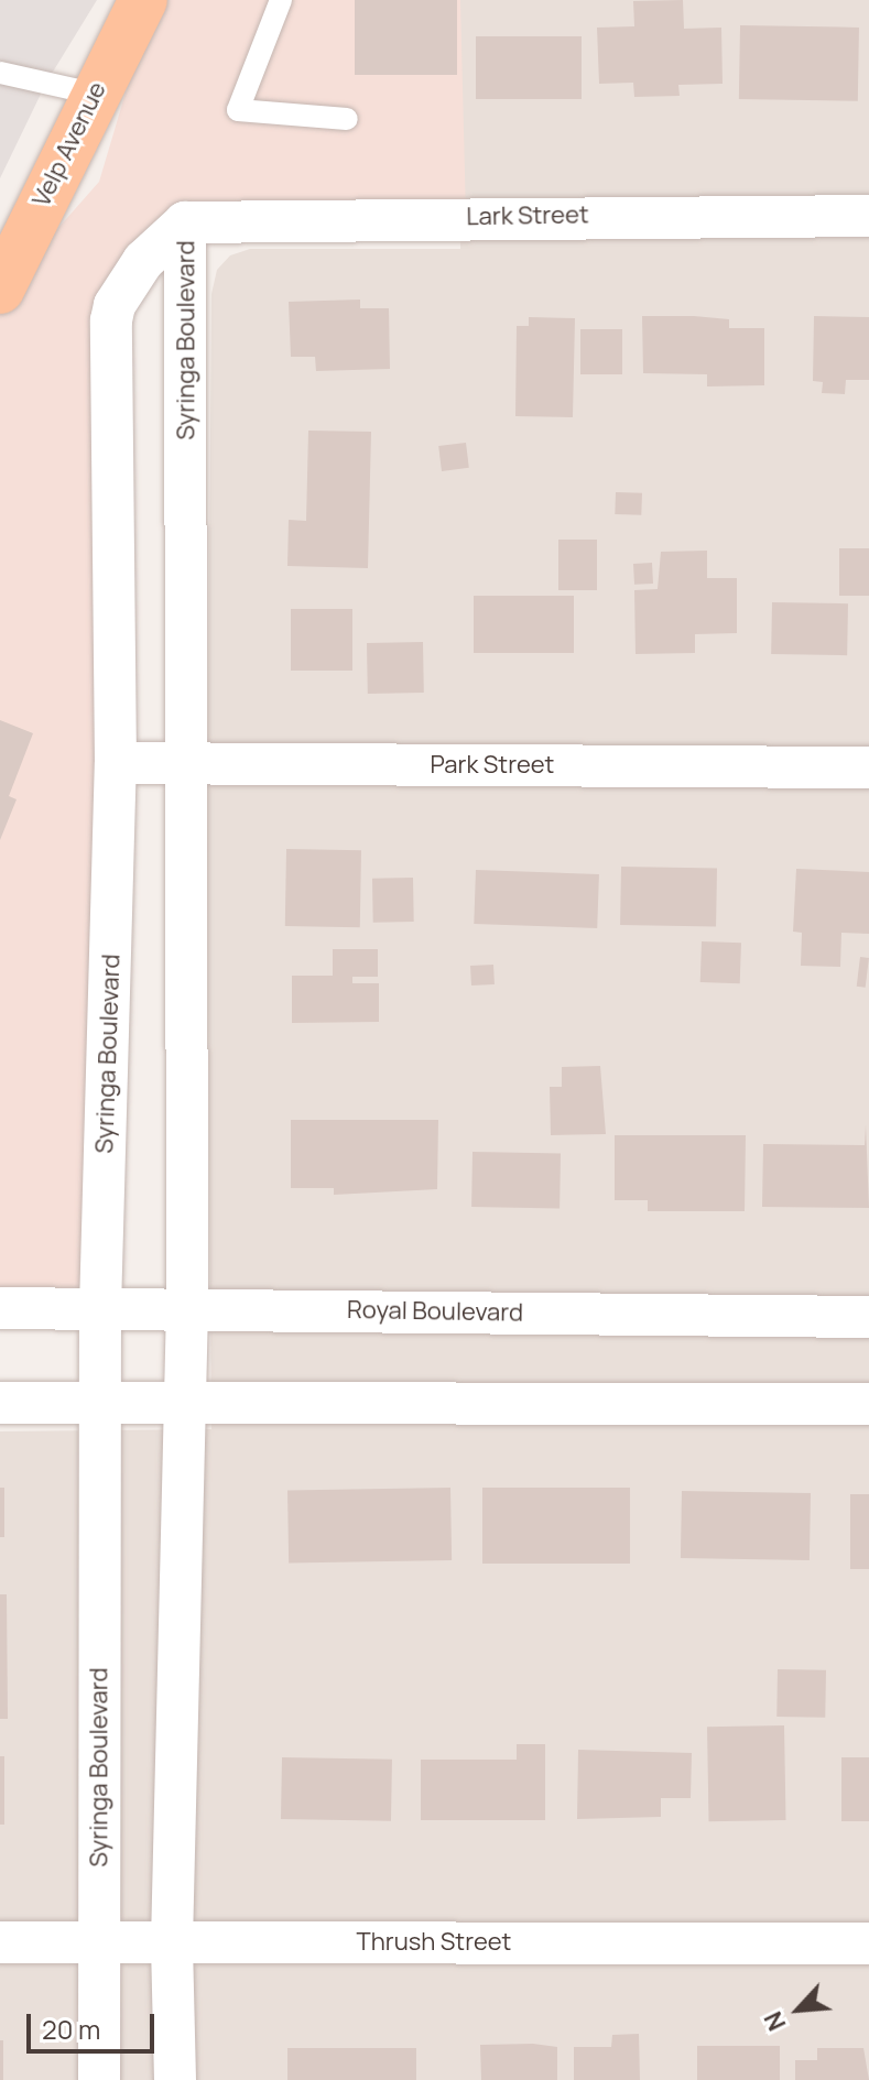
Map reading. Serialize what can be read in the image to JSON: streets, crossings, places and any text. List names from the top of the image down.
{
  "streets": {
    "main road": ["Velp Avenue"],
    "street": [
      "Lark Street",
      "Syringa Boulevard",
      "Park Street",
      "Royal Boulevard",
      "Thrush Street"
    ]
  },
  "crossings": [
    ["Lark Street", "Syringa Boulevard"],
    ["Syringa Boulevard", "Park Street"],
    ["Syringa Boulevard", "Royal Boulevard"],
    ["Syringa Boulevard", "Thrush Street"]
  ],
  "scale_bar": "20 m",
  "north": "bottom left"
}
